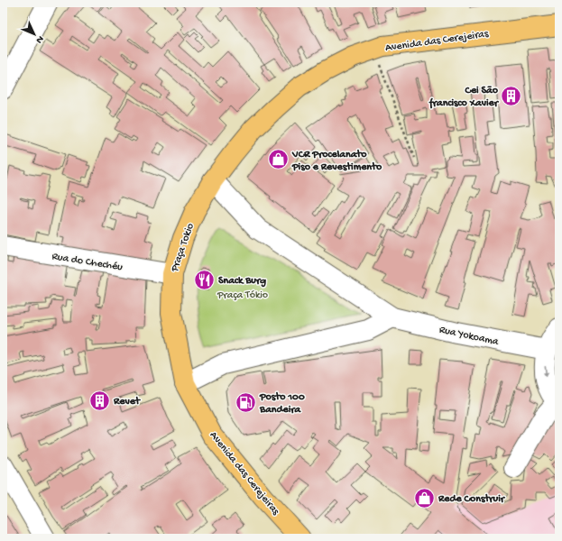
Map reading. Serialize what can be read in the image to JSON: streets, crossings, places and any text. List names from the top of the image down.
{
  "streets": {
    "main road": ["Avenida das Cerejeiras", "Praça Tokio"],
    "street": ["Rua do Chechéu", "Rua Yokoama"]
  },
  "crossings": [
    ["Avenida das Cerejeiras", "Praça Tokio"],
    ["Praça Tokio", "Rua do Chechéu"]
  ],
  "parks": ["Praça Tókio"],
  "places": {
    "building": ["Cei São francisco Xavier", "Revet"],
    "shop": ["VCR Procelanato Piso e Revestimento", "Rede Construir"],
    "restaurant": ["Snack Burg"],
    "fuel station": ["Posto 100 Bandeira"]
  },
  "north": "bottom right"
}
